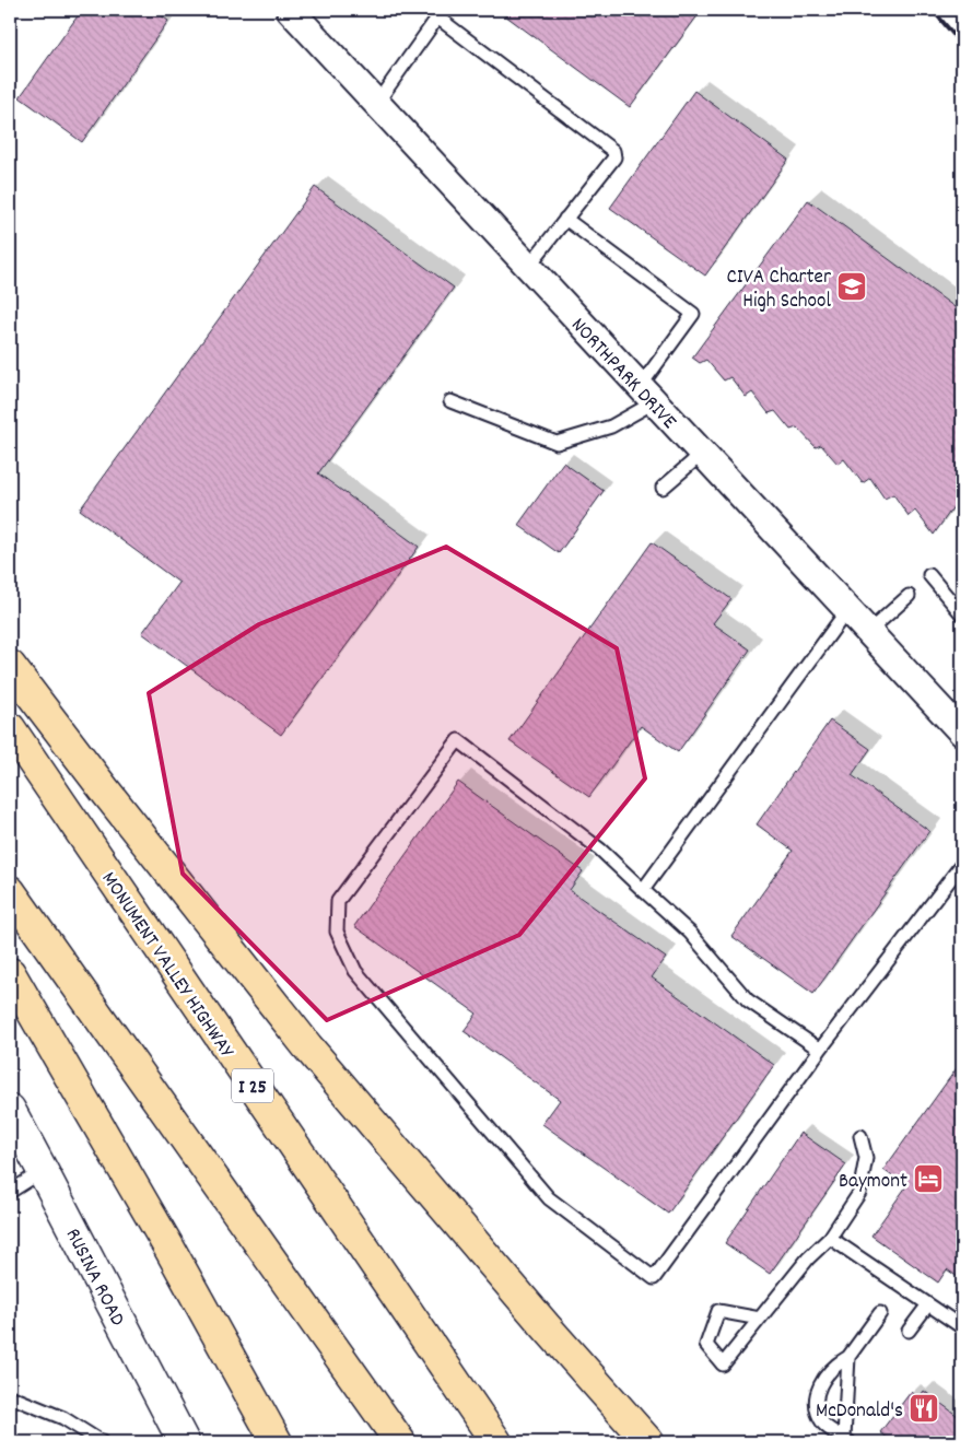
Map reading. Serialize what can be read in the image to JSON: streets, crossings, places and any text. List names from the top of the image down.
{
  "streets": {
    "highway": ["MONUMENT VALLEY HIGHWAY", "I 25"],
    "street": ["NORTHPARK DRIVE", "RUSINA ROAD"]
  },
  "places": {
    "school or university": ["CIVA Charter High School"],
    "hotel": ["Baymont"],
    "restaurant": ["McDonald's"]
  }
}
